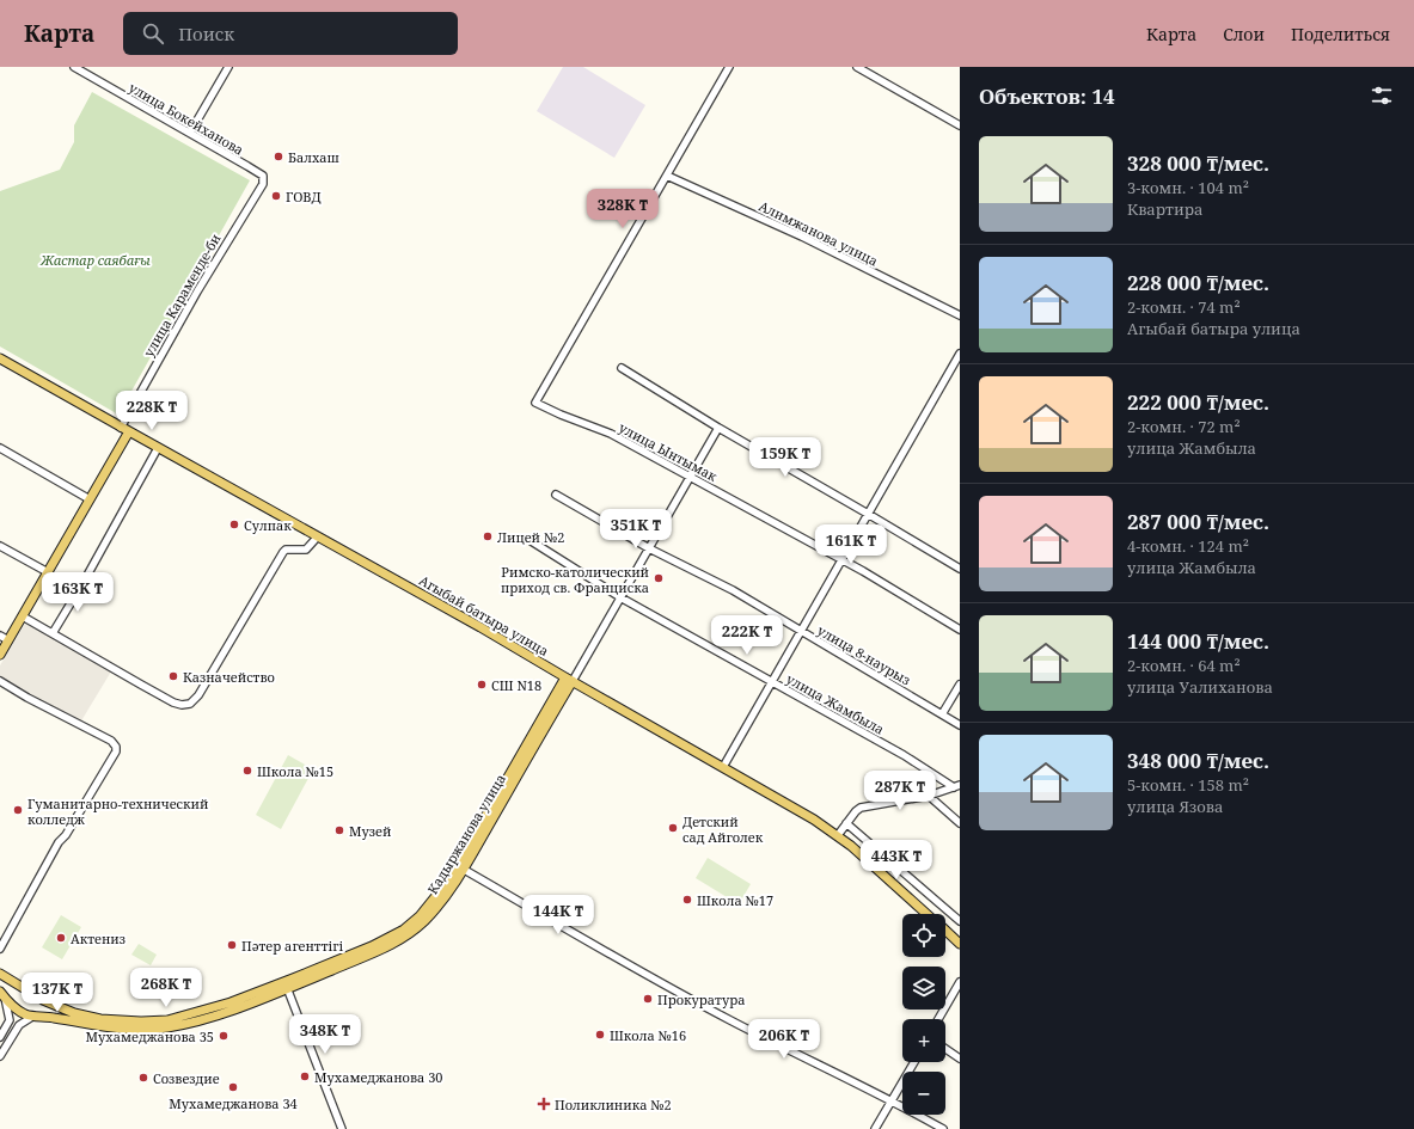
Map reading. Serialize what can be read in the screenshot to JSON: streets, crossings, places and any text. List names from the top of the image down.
{
  "streets": {
    "main road": ["улица Караменде-би", "Агыбай батыра улица", "Кадыржанова улица"],
    "street": [
      "улица Бокейханова",
      "Алимжанова улица",
      "улица Ынтымак",
      "улица 8-наурыз",
      "улица Жамбыла"
    ]
  },
  "crossings": [
    ["улица Бокейханова", "улица Караменде-би"],
    ["Алимжанова улица", "улица Ынтымак"],
    ["улица Караменде-би", "Агыбай батыра улица"],
    ["улица Ынтымак", "Кадыржанова улица"],
    ["Агыбай батыра улица", "Кадыржанова улица"],
    ["улица 8-наурыз", "Кадыржанова улица"],
    ["улица Жамбыла", "Кадыржанова улица"]
  ],
  "parks": ["Жастар саябағы"],
  "places": {
    "other": [
      "Балхаш",
      "ГОВД",
      "Сулпак",
      "Лицей №2",
      "Римско-католический приход св. Франциска",
      "Казначейство",
      "СШ N18",
      "Школа №15",
      "Гуманитарно-технический колледж",
      "Детский сад Айголек",
      "Музей",
      "Школа №17",
      "Актениз",
      "Пәтер агенттігі",
      "Прокуратура",
      "Школа №16",
      "Мухамеджанова 35",
      "Мухамеджанова 30",
      "Созвездие",
      "Мухамеджанова 34"
    ],
    "health": ["Поликлиника №2"]
  },
  "page": {
    "header": "Карта",
    "search": "Поиск",
    "nav": ["Карта", "Слои", "Поделиться"],
    "heading": "Объектов: 14",
    "list": [
      {
        "name": "328 000 ₸/мес.",
        "note": "3-комн. · 104 m² · Квартира"
      },
      {
        "name": "228 000 ₸/мес.",
        "note": "2-комн. · 74 m² · Агыбай батыра улица"
      },
      {
        "name": "222 000 ₸/мес.",
        "note": "2-комн. · 72 m² · улица Жамбыла"
      },
      {
        "name": "287 000 ₸/мес.",
        "note": "4-комн. · 124 m² · улица Жамбыла"
      },
      {
        "name": "144 000 ₸/мес.",
        "note": "2-комн. · 64 m² · улица Уалиханова"
      },
      {
        "name": "348 000 ₸/мес.",
        "note": "5-комн. · 158 m² · улица Язова"
      }
    ],
    "price": [
      "328K ₸",
      "228K ₸",
      "159K ₸",
      "351K ₸",
      "161K ₸",
      "163K ₸",
      "222K ₸",
      "287K ₸",
      "443K ₸",
      "144K ₸",
      "268K ₸",
      "137K ₸",
      "348K ₸",
      "206K ₸"
    ],
    "map_buttons": ["+", "−"]
  }
}
